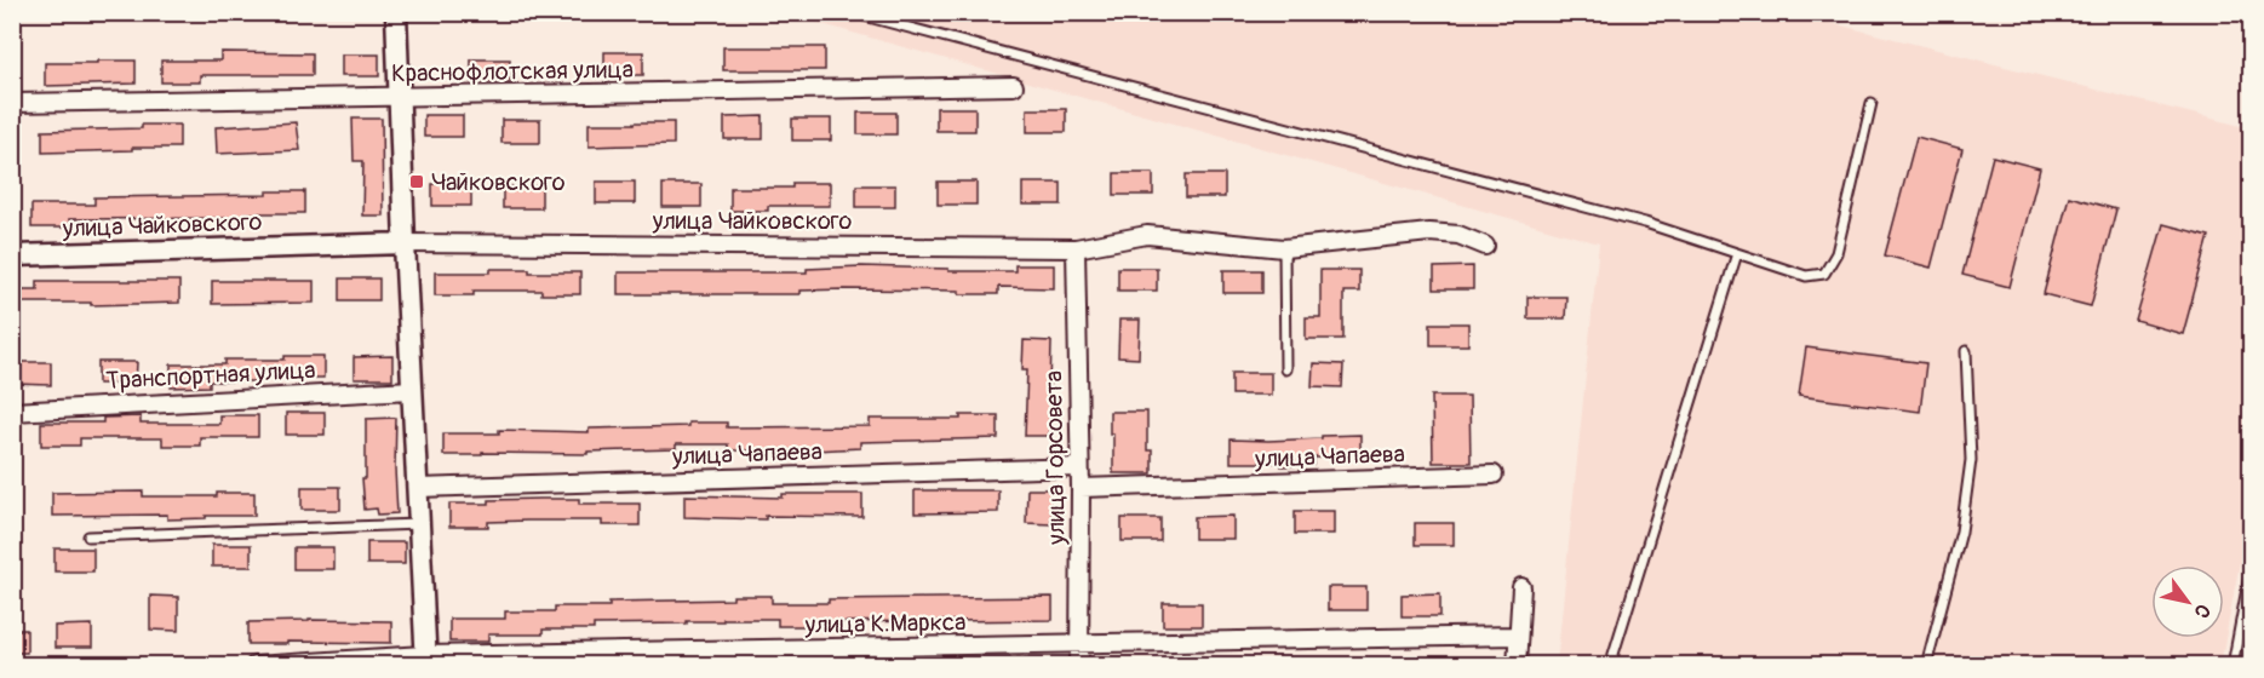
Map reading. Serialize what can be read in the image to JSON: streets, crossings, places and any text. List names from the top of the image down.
{
  "streets": {
    "street": [
      "Краснофлотская улица",
      "улица Чайковского",
      "Транспортная улица",
      "улица Чапаева",
      "улица Горсовета",
      "улица К.Маркса"
    ]
  },
  "crossings": [
    ["улица Чайковского", "улица Горсовета"],
    ["улица Чапаева", "улица Горсовета"],
    ["улица Горсовета", "улица К.Маркса"]
  ],
  "places": {
    "transit": ["Чайковского"]
  },
  "north": "bottom right"
}
